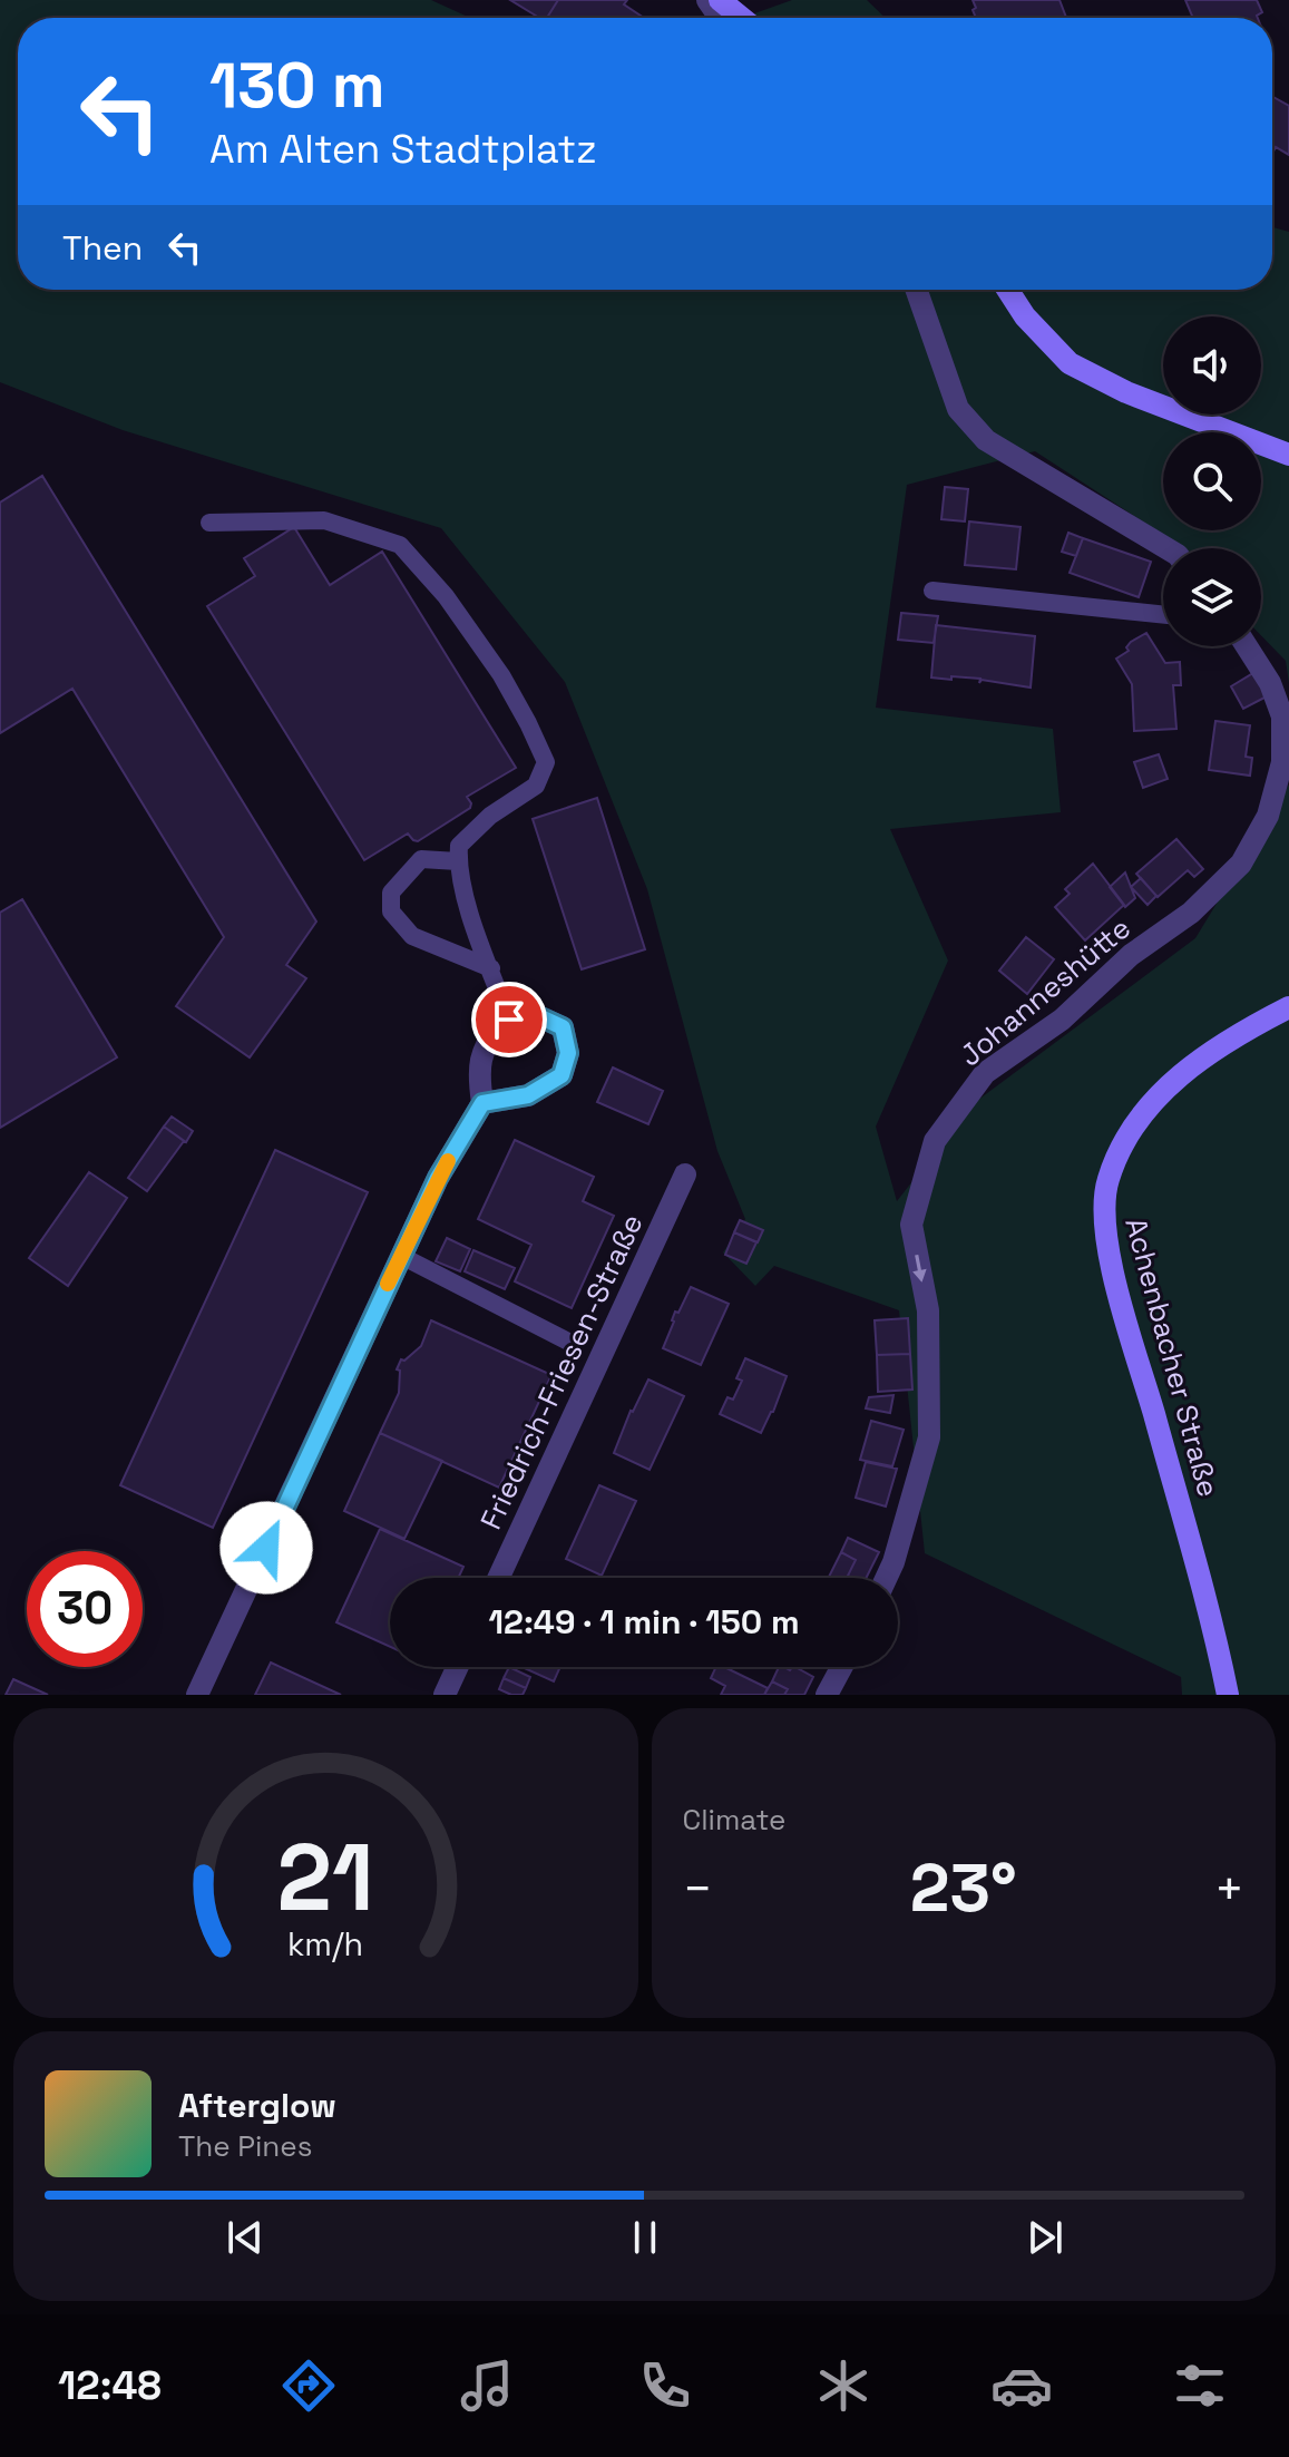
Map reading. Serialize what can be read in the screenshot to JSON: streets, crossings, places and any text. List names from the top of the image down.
{
  "streets": {
    "main road": ["Achenbacher Straße"],
    "street": ["Johanneshütte", "Friedrich-Friesen-Straße"]
  },
  "one_way": ["Johanneshütte"],
  "page": {
    "turn": ["130 m", "Am Alten Stadtplatz"],
    "then": "Then",
    "limit": "30",
    "trip": "12:49 · 1 min · 150 m",
    "tile": "Climate",
    "heat": ["−", "23°", "+"],
    "song": ["Afterglow", "The Pines"],
    "tabs": "12:48",
    "gauge": ["21", "km/h"]
  }
}
